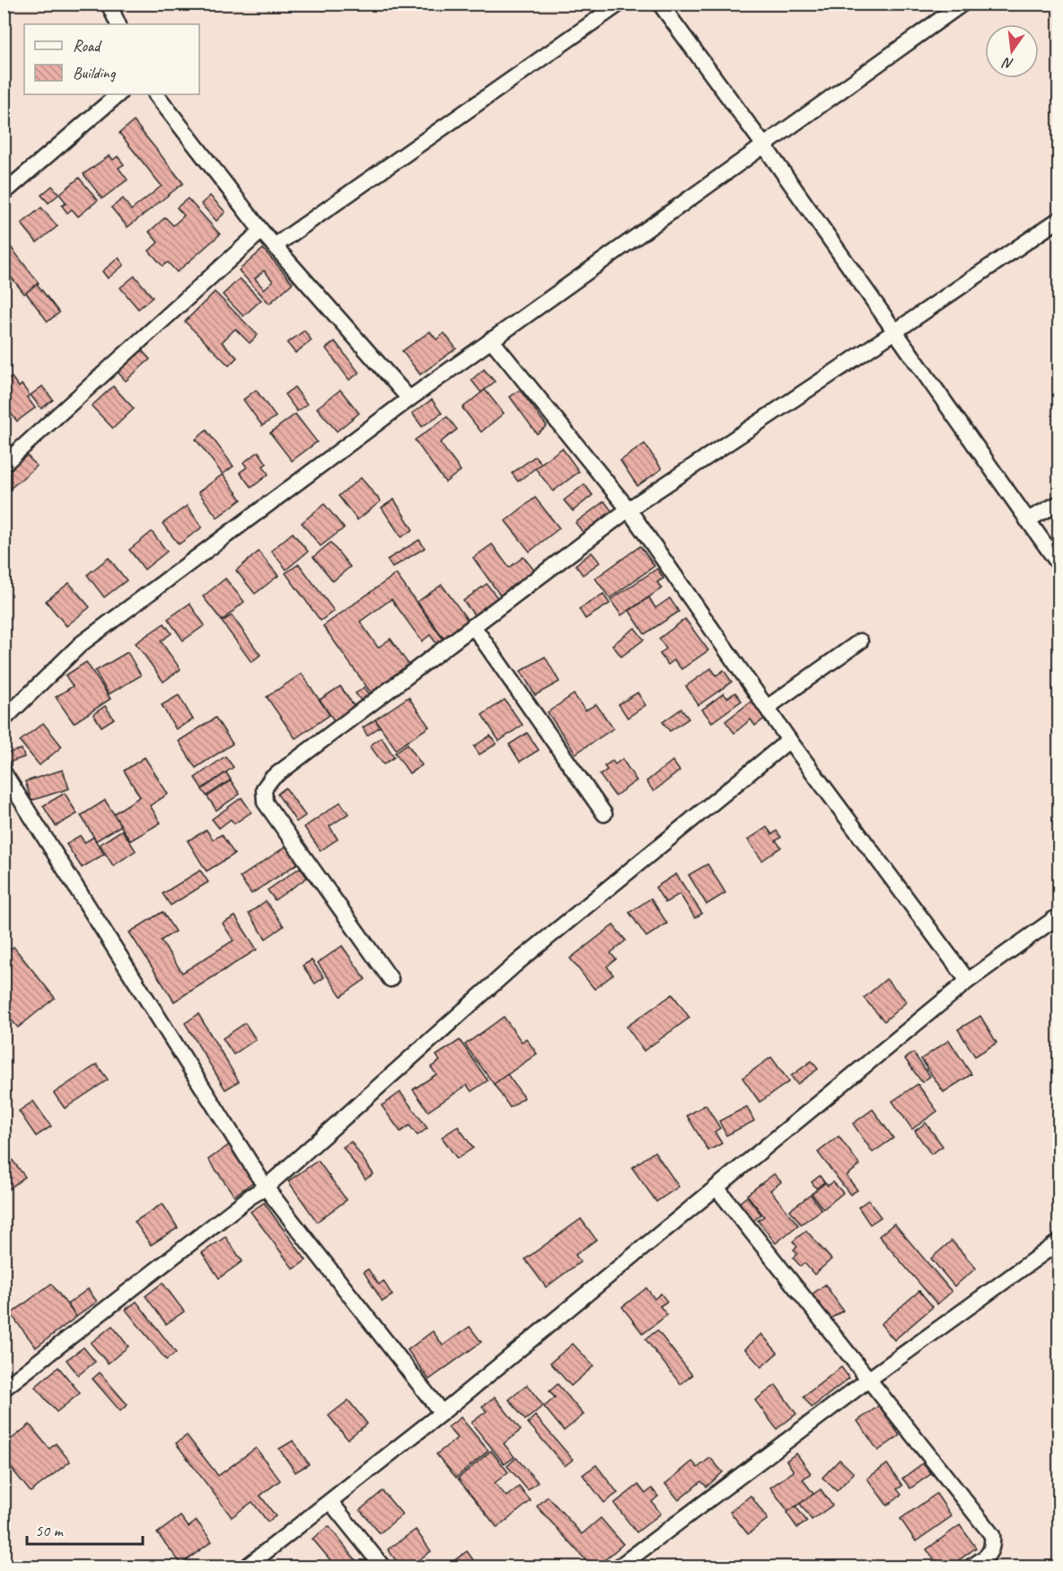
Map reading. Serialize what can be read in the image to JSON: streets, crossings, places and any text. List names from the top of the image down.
{
  "legend": ["Road", "Building"],
  "scale_bar": "50 m",
  "north": "bottom"
}
